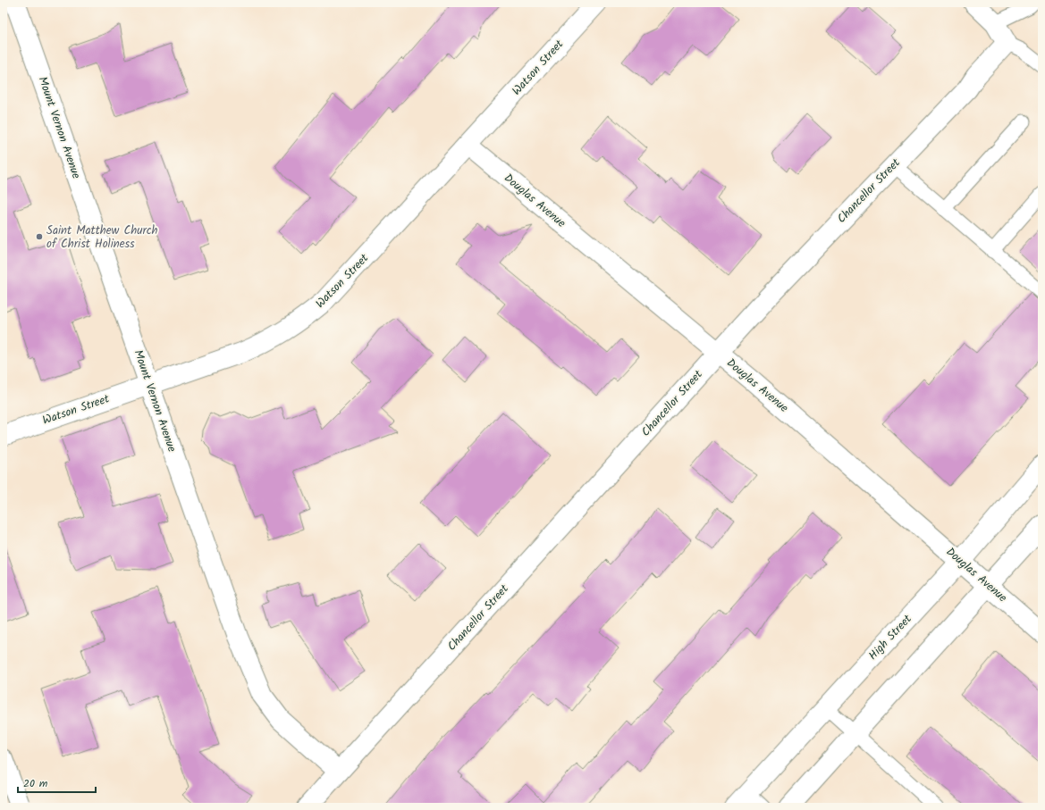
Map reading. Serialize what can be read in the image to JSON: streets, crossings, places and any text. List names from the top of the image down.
{
  "streets": {
    "street": [
      "Watson Street",
      "Mount Vernon Avenue",
      "Chancellor Street",
      "Douglas Avenue",
      "High Street"
    ]
  },
  "crossings": [
    ["Watson Street", "Mount Vernon Avenue"],
    ["Watson Street", "Douglas Avenue"],
    ["Mount Vernon Avenue", "Chancellor Street"],
    ["Chancellor Street", "Douglas Avenue"],
    ["Douglas Avenue", "High Street"]
  ],
  "places": ["Saint Matthew Church of Christ Holiness"],
  "scale_bar": "20 m"
}
